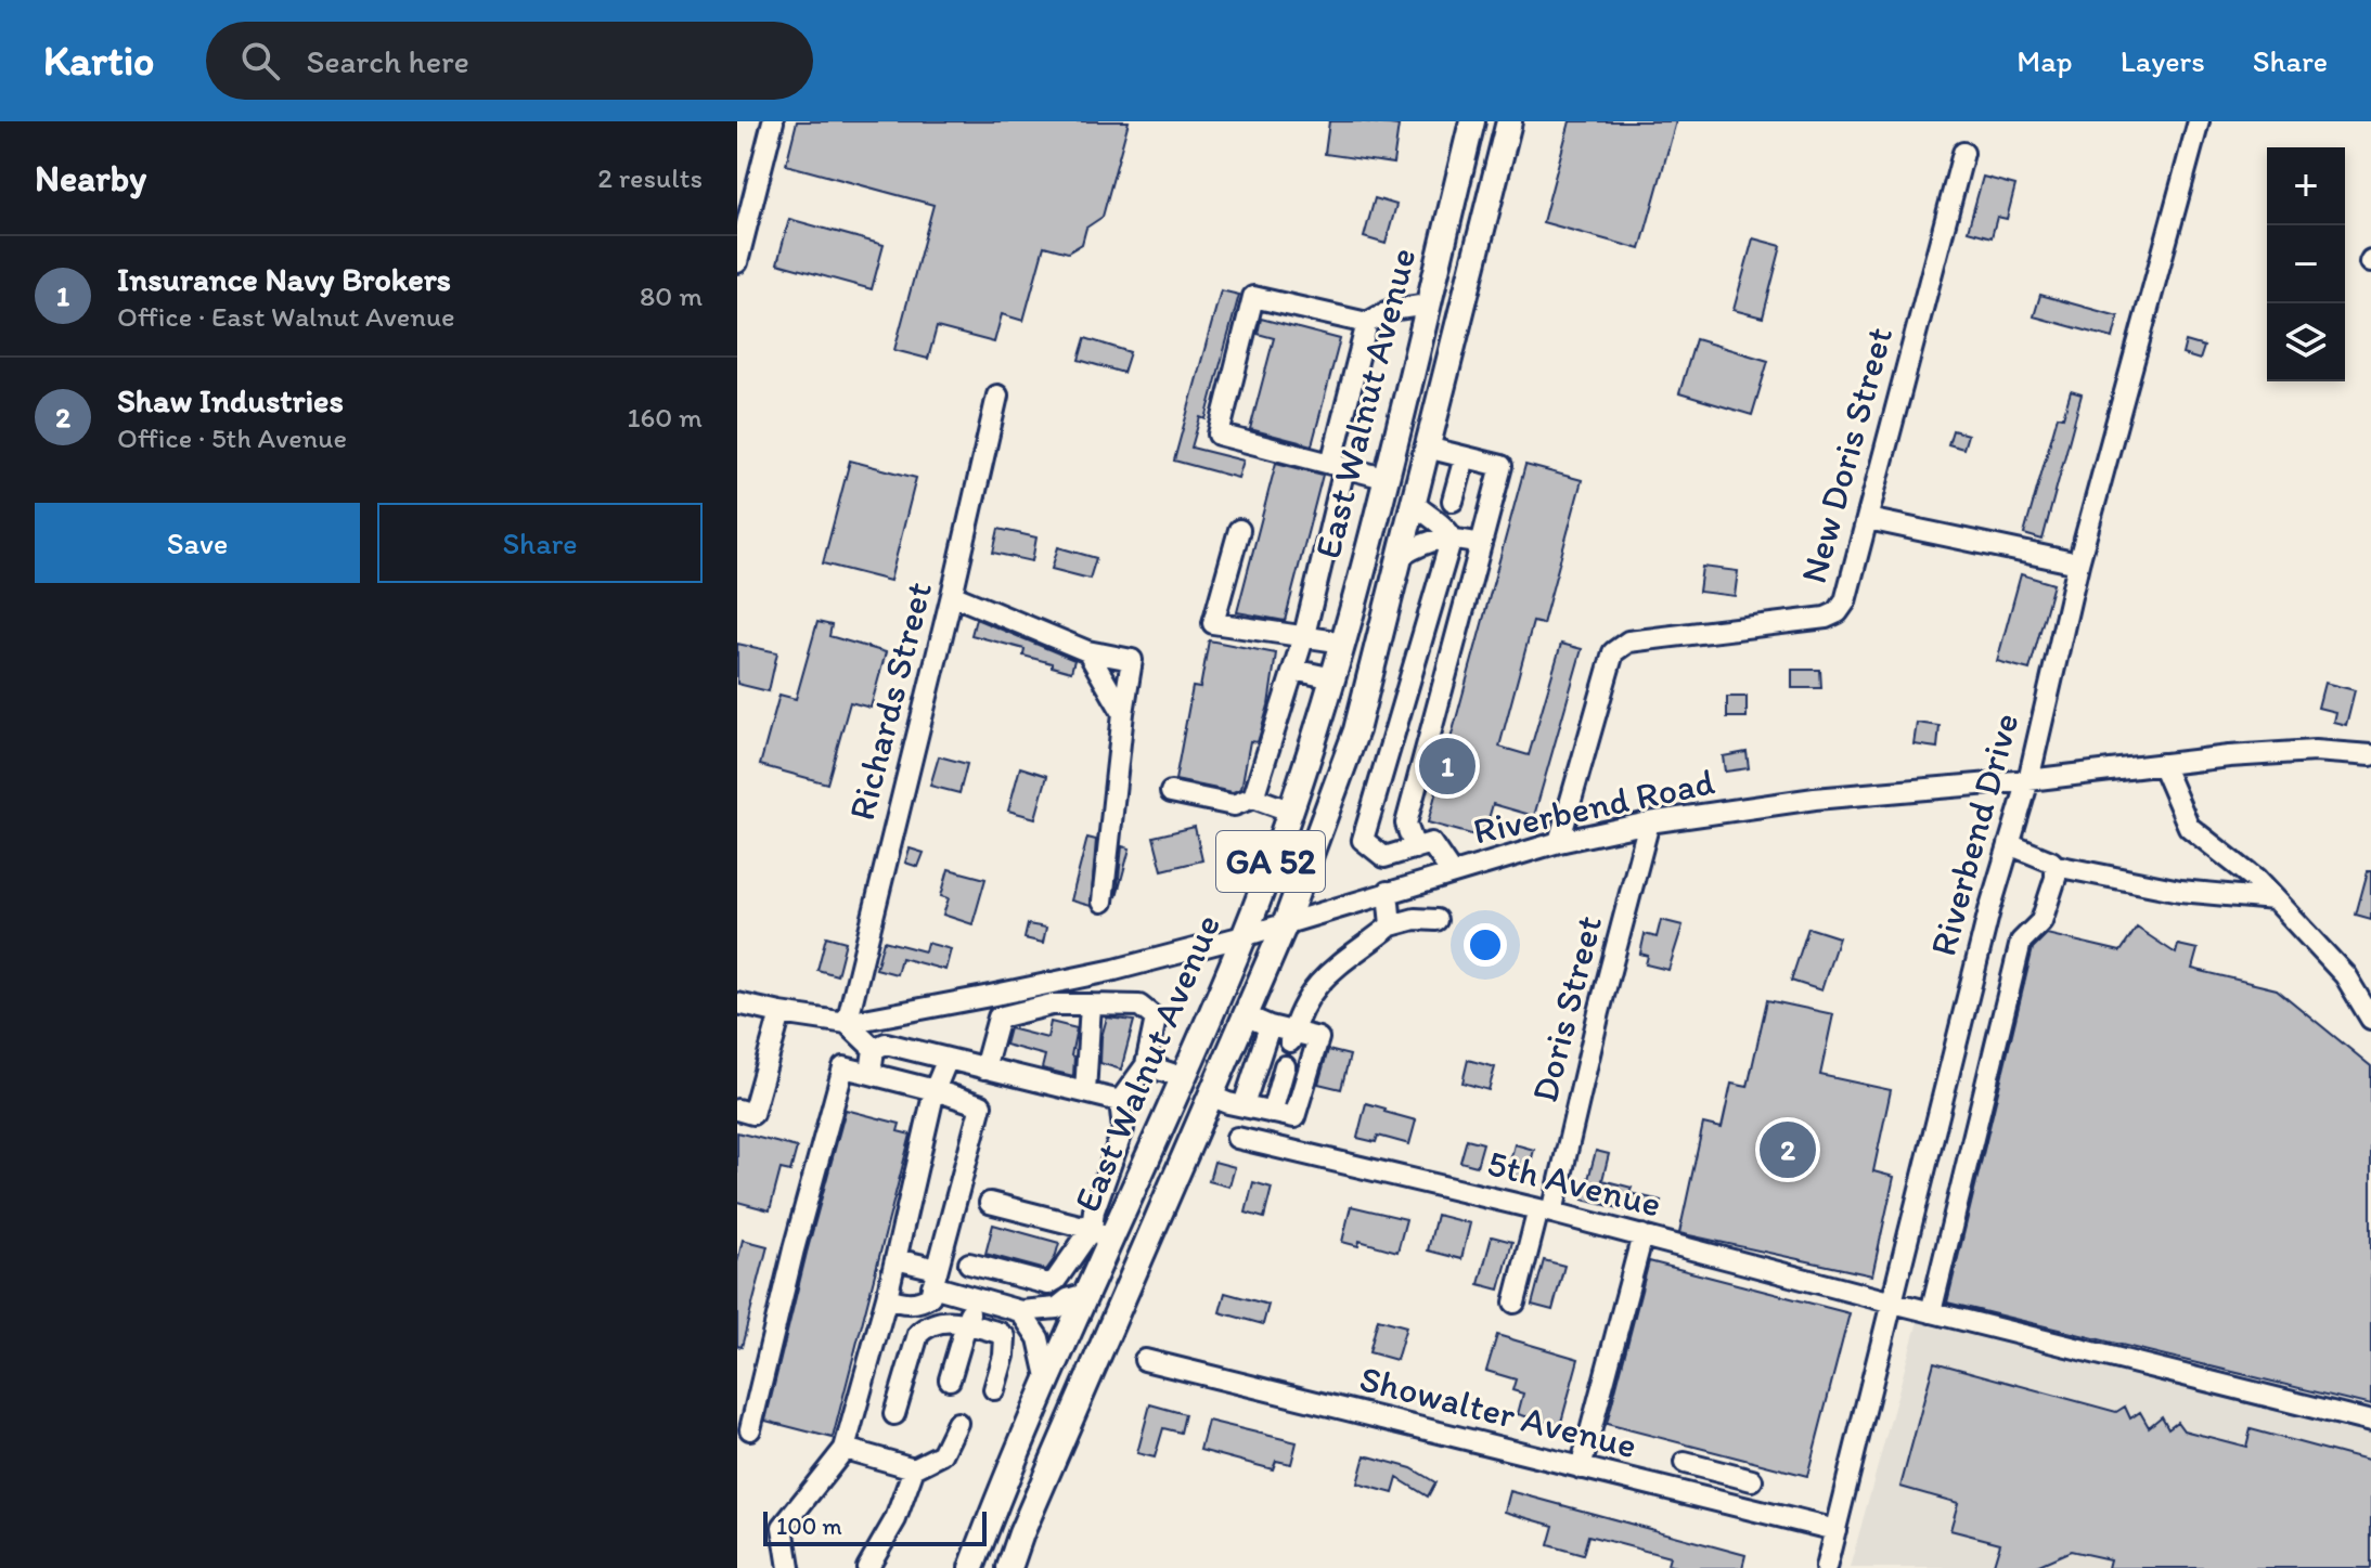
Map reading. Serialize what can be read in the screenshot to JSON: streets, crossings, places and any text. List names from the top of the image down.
{
  "streets": {
    "main road": ["East Walnut Avenue", "GA 52"],
    "street": [
      "New Doris Street",
      "Richards Street",
      "Riverbend Road",
      "Riverbend Drive",
      "Doris Street",
      "5th Avenue",
      "Showalter Avenue"
    ]
  },
  "crossings": [
    ["East Walnut Avenue", "Riverbend Road"],
    ["New Doris Street", "Riverbend Road"],
    ["Richards Street", "Riverbend Road"],
    ["Riverbend Road", "Riverbend Drive"],
    ["Riverbend Road", "Doris Street"],
    ["Riverbend Drive", "5th Avenue"],
    ["Riverbend Drive", "Showalter Avenue"],
    ["Doris Street", "5th Avenue"]
  ],
  "scale_bar": "100 m",
  "page": {
    "header": "Kartio",
    "search": "Search here",
    "nav": ["Map", "Layers", "Share"],
    "heading": ["Nearby", "2 results"],
    "map_buttons": ["+", "−"],
    "list": [
      {
        "mark": "1",
        "name": "Insurance Navy Brokers",
        "note": "Office · East Walnut Avenue",
        "value": "80 m"
      },
      {
        "mark": "2",
        "name": "Shaw Industries",
        "note": "Office · 5th Avenue",
        "value": "160 m"
      }
    ],
    "buttons": ["Save", "Share"],
    "pins": ["1", "2"],
    "scale": "100 m"
  }
}
